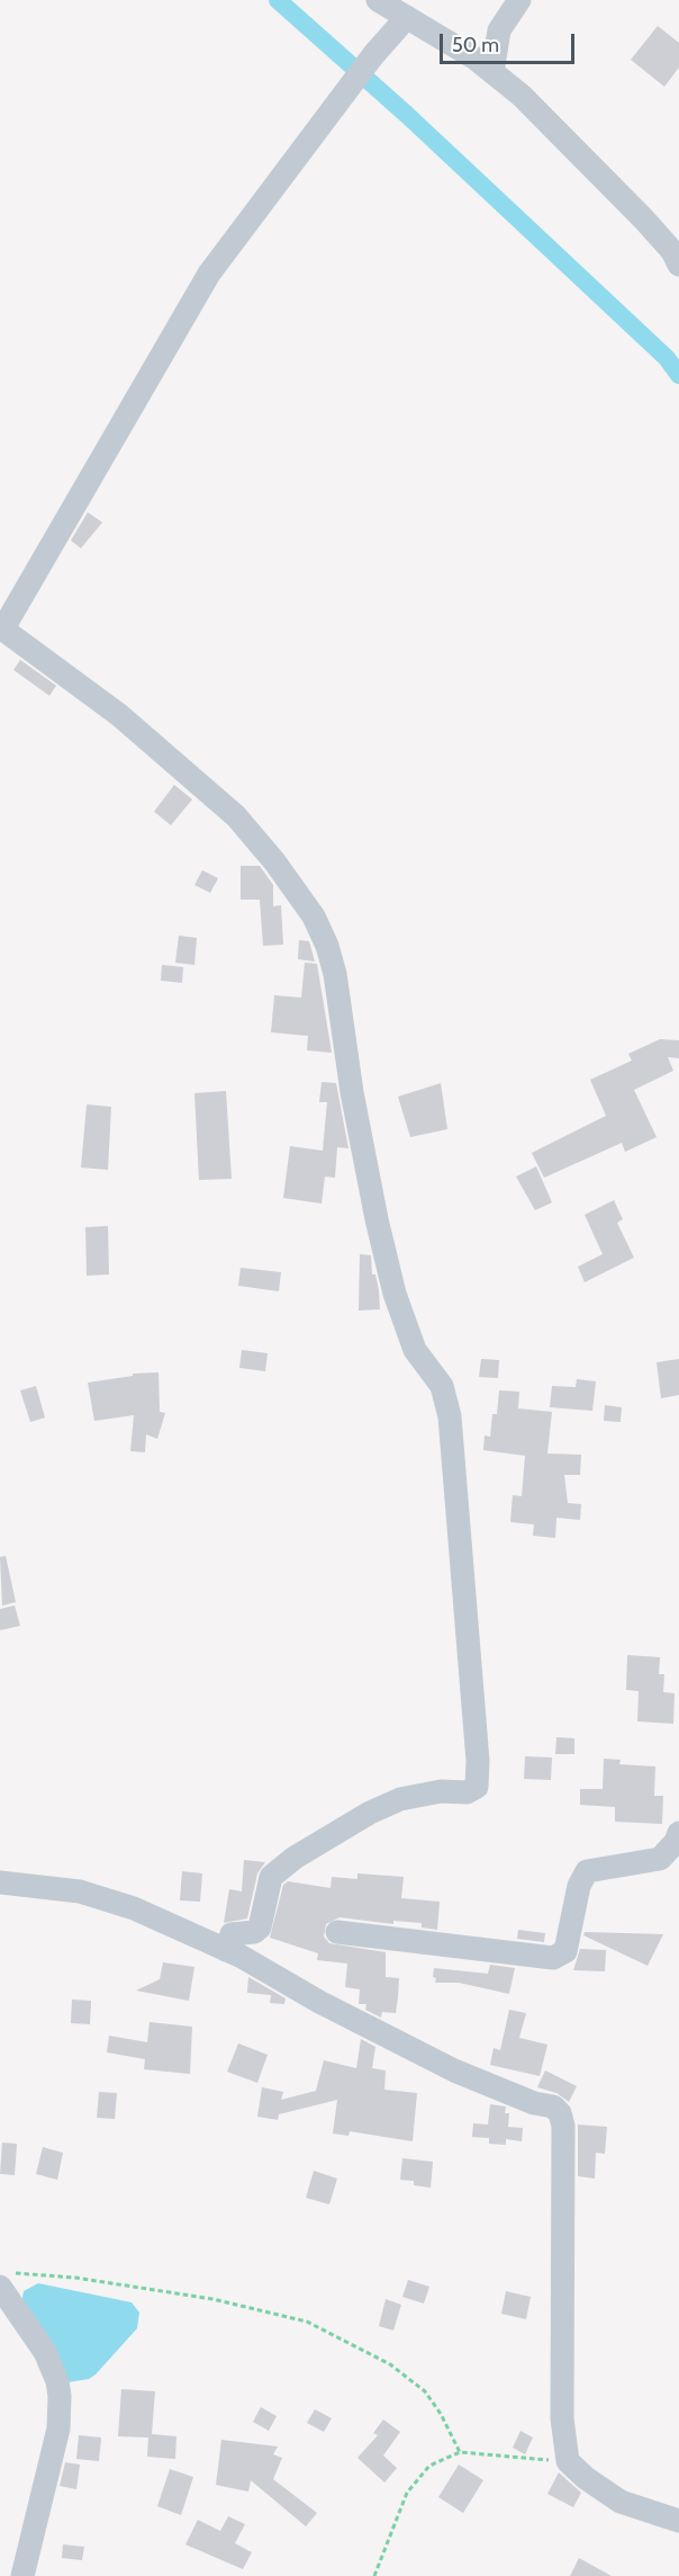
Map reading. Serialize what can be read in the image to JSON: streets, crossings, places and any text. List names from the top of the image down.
{
  "scale_bar": "50 m"
}
